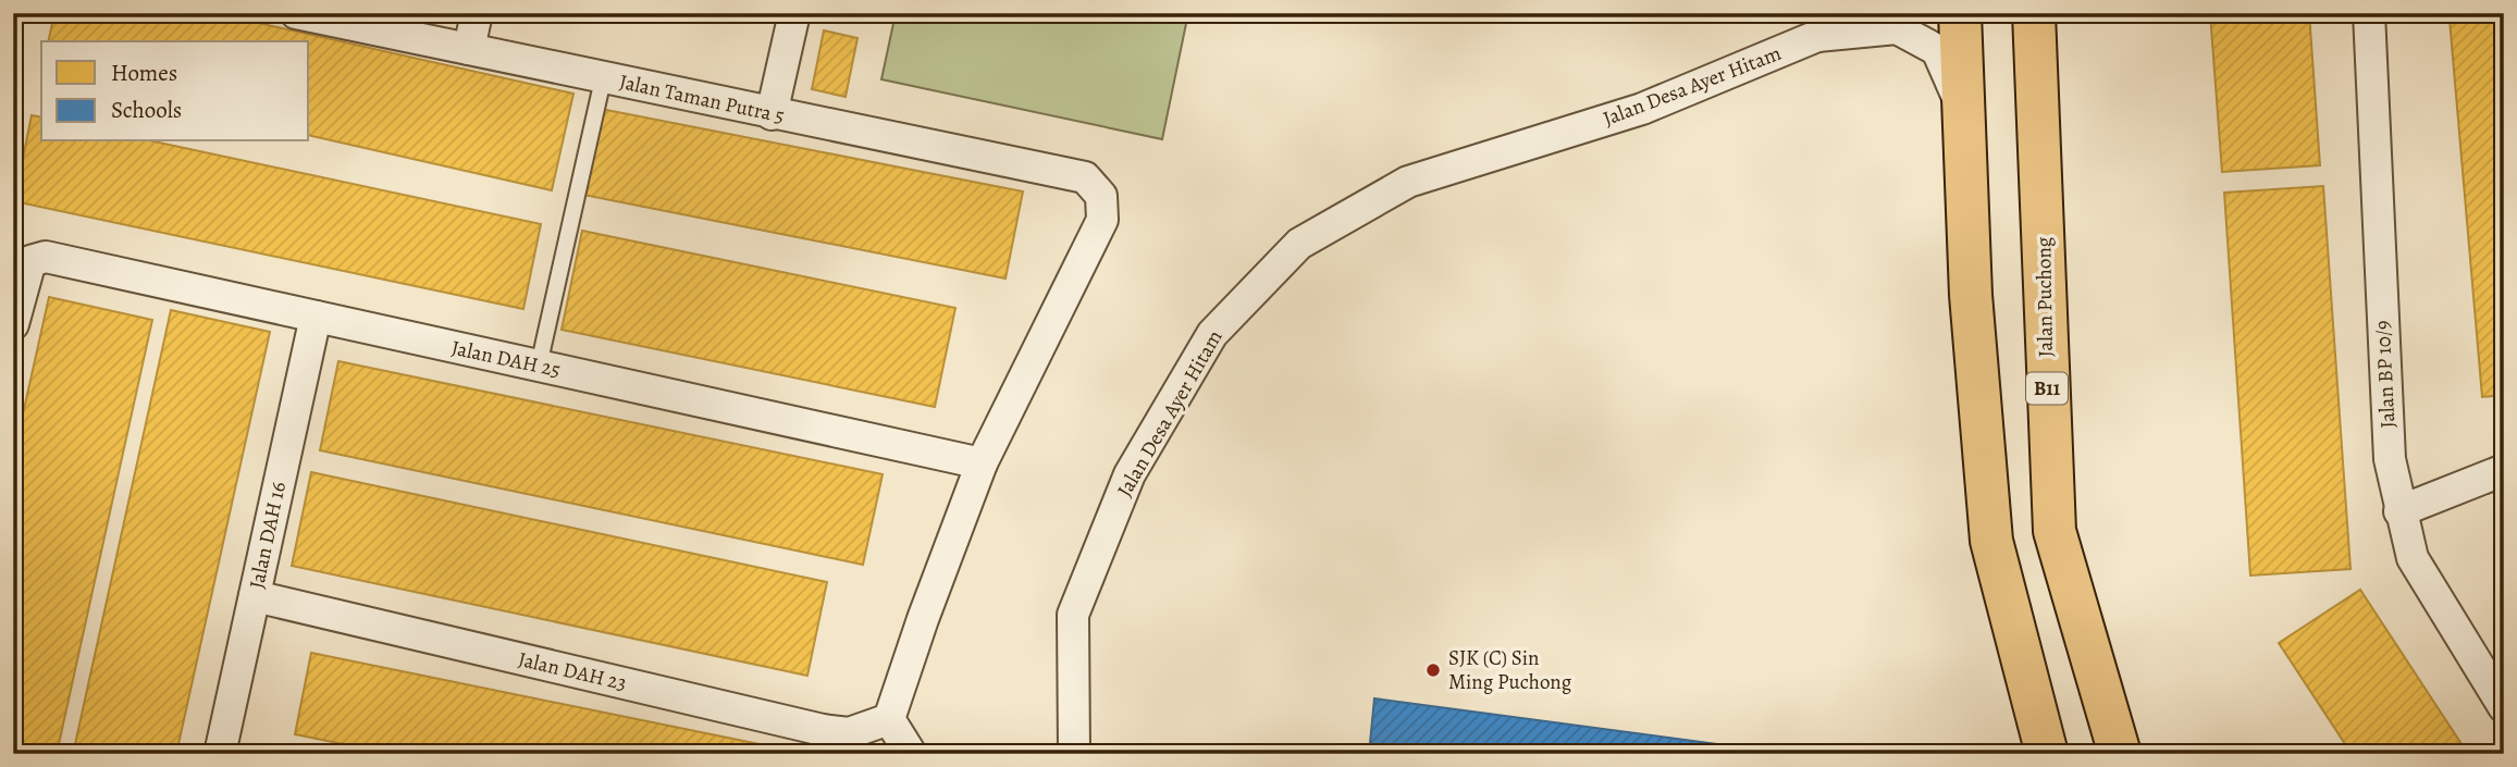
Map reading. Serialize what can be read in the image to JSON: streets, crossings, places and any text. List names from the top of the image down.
{
  "streets": {
    "main road": ["Jalan Puchong", "B11"],
    "street": [
      "Jalan Desa Ayer Hitam",
      "Jalan Taman Putra 5",
      "Jalan DAH 25",
      "Jalan BP 10/9",
      "Jalan DAH 16",
      "Jalan DAH 23"
    ]
  },
  "crossings": [
    ["Jalan Taman Putra 5", "Jalan DAH 25"],
    ["Jalan DAH 25", "Jalan DAH 16"],
    ["Jalan DAH 16", "Jalan DAH 23"]
  ],
  "places": ["SJK (C) Sin Ming Puchong"],
  "legend": ["Homes", "Schools"]
}
